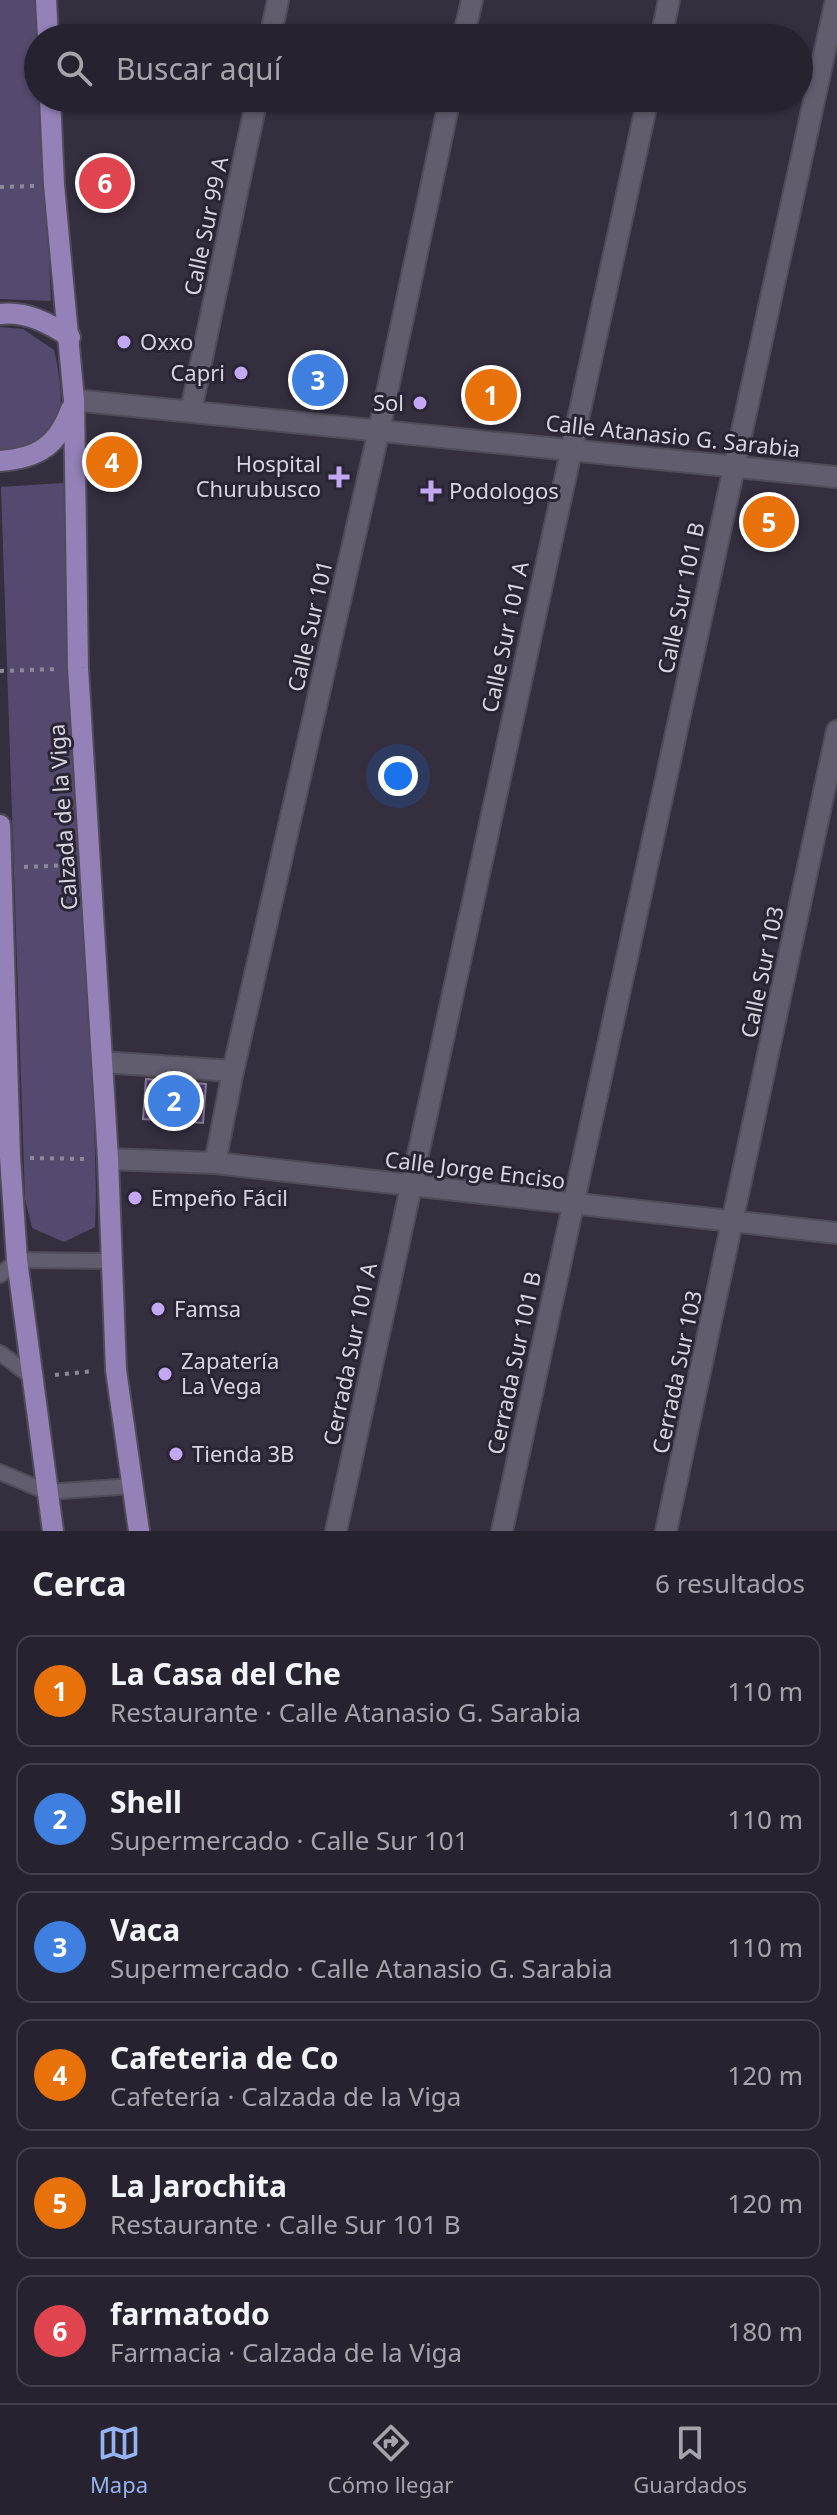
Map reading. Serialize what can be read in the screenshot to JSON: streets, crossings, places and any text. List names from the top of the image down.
{
  "streets": {
    "main road": ["Calzada de la Viga"],
    "street": [
      "Calle Sur 99 A",
      "Calle Atanasio G. Sarabia",
      "Calle Sur 101 B",
      "Calle Sur 101",
      "Calle Sur 101 A",
      "Calle Sur 103",
      "Calle Jorge Enciso",
      "Cerrada Sur 101 A",
      "Cerrada Sur 101 B",
      "Cerrada Sur 103"
    ]
  },
  "crossings": [
    ["Calle Sur 99 A", "Calle Atanasio G. Sarabia"],
    ["Calle Atanasio G. Sarabia", "Calle Sur 101 B"],
    ["Calle Atanasio G. Sarabia", "Calle Sur 101"],
    ["Calle Atanasio G. Sarabia", "Calle Sur 101 A"],
    ["Calle Atanasio G. Sarabia", "Calzada de la Viga"],
    ["Calle Sur 101 B", "Calle Jorge Enciso"],
    ["Calle Sur 101 B", "Cerrada Sur 101 B"],
    ["Calle Sur 101", "Calle Jorge Enciso"],
    ["Calle Sur 101 A", "Calle Jorge Enciso"],
    ["Calle Sur 101 A", "Cerrada Sur 101 A"],
    ["Calzada de la Viga", "Calle Jorge Enciso"],
    ["Calle Sur 103", "Calle Jorge Enciso"],
    ["Calle Sur 103", "Cerrada Sur 103"],
    ["Calle Jorge Enciso", "Cerrada Sur 101 A"],
    ["Calle Jorge Enciso", "Cerrada Sur 101 B"],
    ["Calle Jorge Enciso", "Cerrada Sur 103"]
  ],
  "places": {
    "other": [
      "Oxxo",
      "Capri",
      "Sol",
      "Empeño Fácil",
      "Famsa",
      "Zapatería La Vega",
      "Tienda 3B"
    ],
    "health": ["Hospital Churubusco", "Podologos"]
  },
  "page": {
    "search": "Buscar aquí",
    "pins": [
      "6",
      "3",
      "1",
      "4",
      "5",
      "2"
    ],
    "heading": ["Cerca", "6 resultados"],
    "list": [
      {
        "mark": "1",
        "name": "La Casa del Che",
        "note": "Restaurante · Calle Atanasio G. Sarabia",
        "value": "110 m"
      },
      {
        "mark": "2",
        "name": "Shell",
        "note": "Supermercado · Calle Sur 101",
        "value": "110 m"
      },
      {
        "mark": "3",
        "name": "Vaca",
        "note": "Supermercado · Calle Atanasio G. Sarabia",
        "value": "110 m"
      },
      {
        "mark": "4",
        "name": "Cafeteria de Co",
        "note": "Cafetería · Calzada de la Viga",
        "value": "120 m"
      },
      {
        "mark": "5",
        "name": "La Jarochita",
        "note": "Restaurante · Calle Sur 101 B",
        "value": "120 m"
      },
      {
        "mark": "6",
        "name": "farmatodo",
        "note": "Farmacia · Calzada de la Viga",
        "value": "180 m"
      }
    ],
    "nav": ["Mapa", "Cómo llegar", "Guardados"]
  }
}
